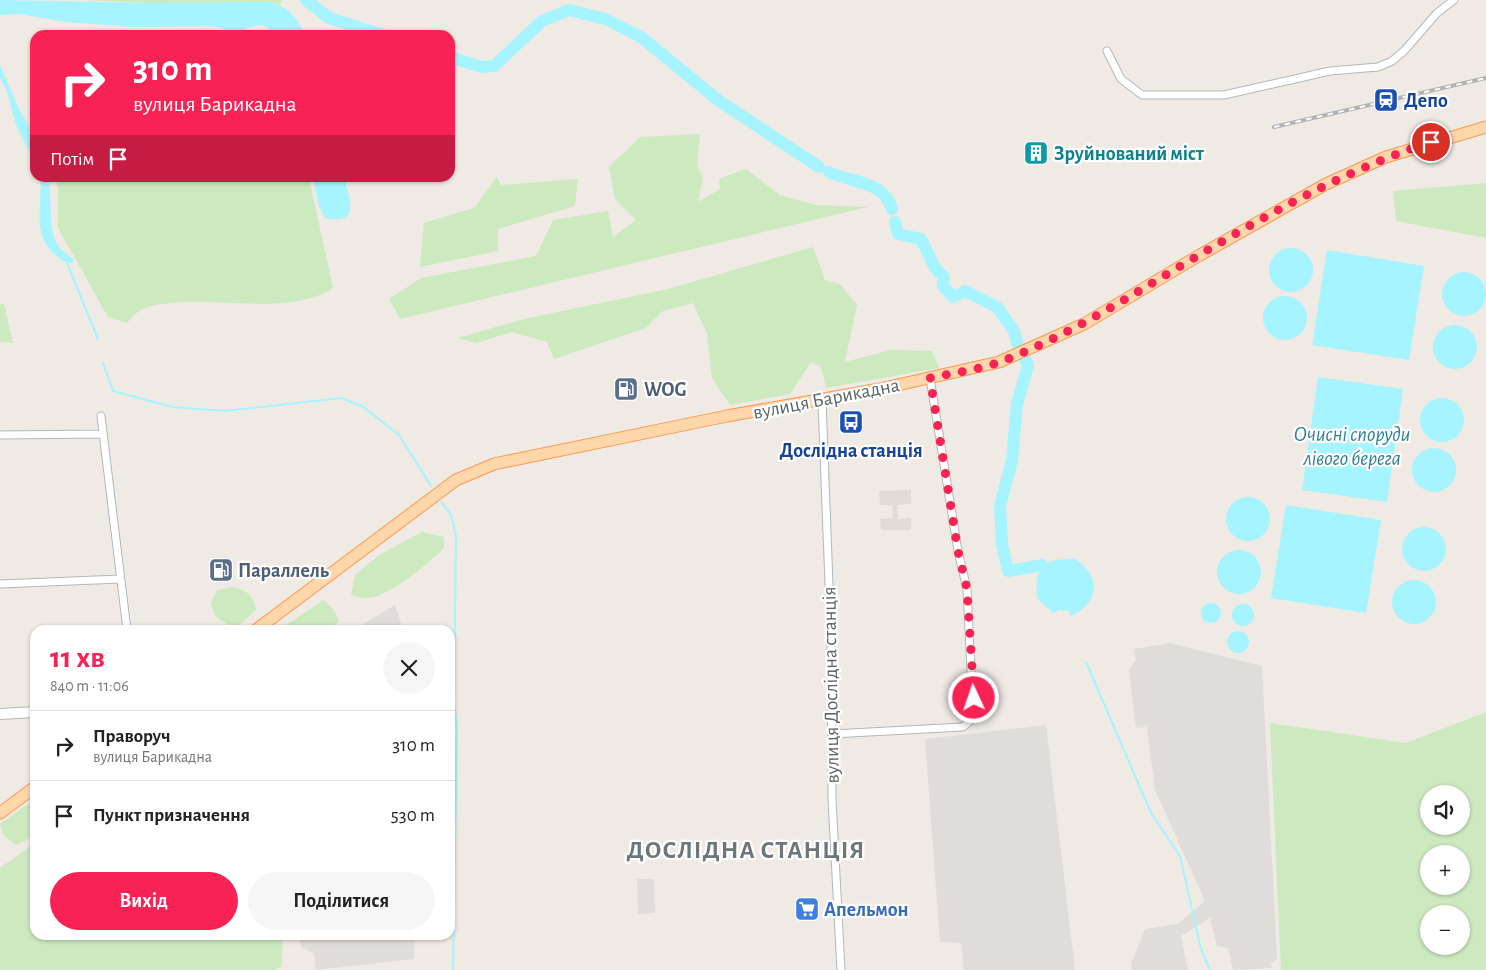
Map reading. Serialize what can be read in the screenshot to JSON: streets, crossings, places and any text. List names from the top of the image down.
{
  "streets": {
    "main road": ["вулиця Барикадна"],
    "street": ["вулиця Дослідна станція"]
  },
  "crossings": [
    ["вулиця Барикадна", "вулиця Дослідна станція"]
  ],
  "districts": ["ДОСЛІДНА СТАНЦІЯ"],
  "water": ["Очисні споруди лівого берега"],
  "places": {
    "station": ["Депо"],
    "building": ["Зруйнований міст"],
    "fuel station": ["WOG", "Параллель"],
    "bus stop": ["Дослідна станція"],
    "supermarket": ["Апельмон"]
  },
  "page": {
    "turn": ["310 m", "вулиця Барикадна"],
    "then": "Потім",
    "heading": ["11 хв", "840 m · 11:06"],
    "list": [
      {
        "name": "Праворуч",
        "note": "вулиця Барикадна",
        "value": "310 m"
      },
      {
        "name": "Пункт призначення",
        "value": "530 m"
      }
    ],
    "map_buttons": ["+", "−"],
    "buttons": ["Вихід", "Поділитися"]
  }
}
